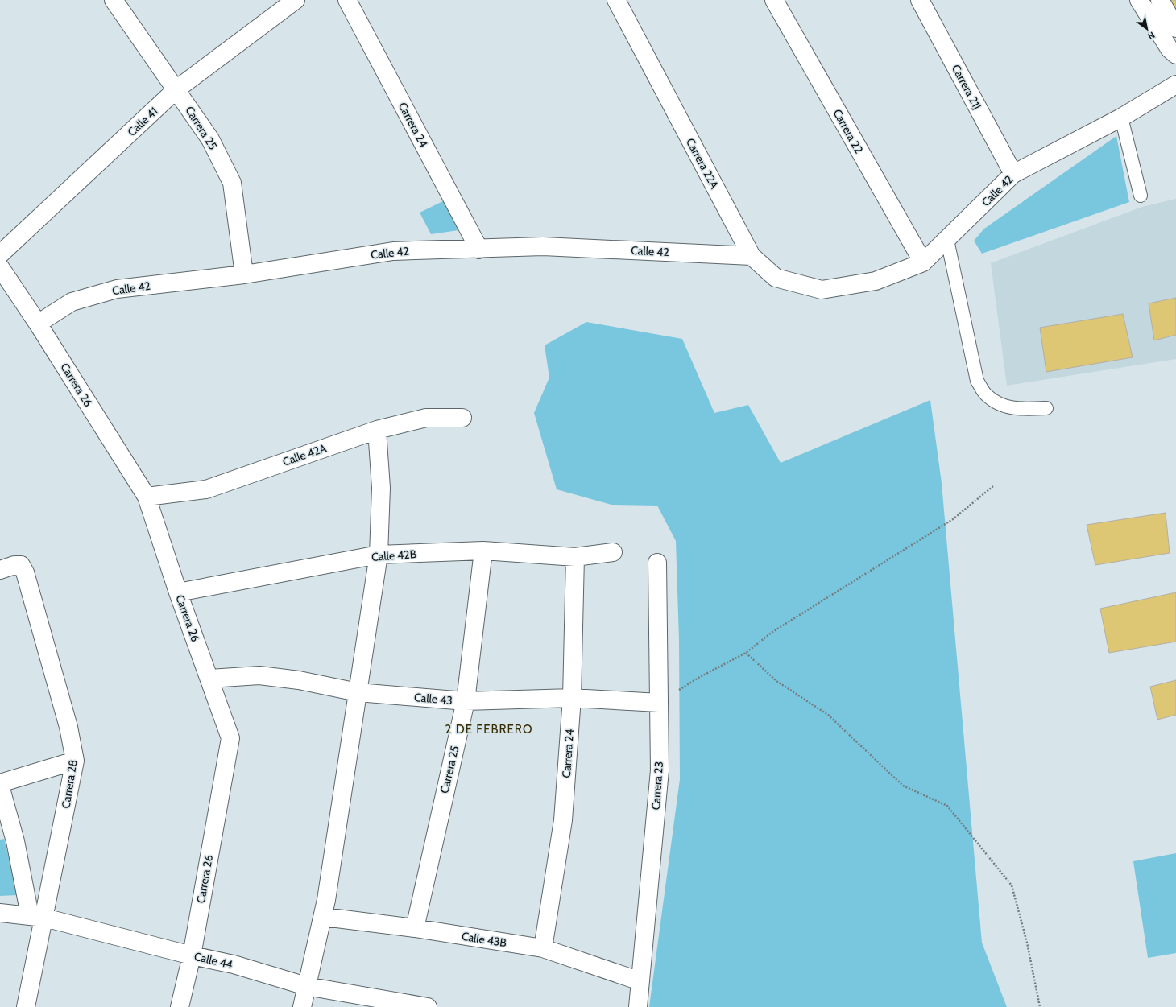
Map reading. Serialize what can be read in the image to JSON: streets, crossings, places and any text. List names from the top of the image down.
{
  "streets": {
    "street": [
      "Carrera 21J",
      "Calle 41",
      "Carrera 24",
      "Carrera 25",
      "Carrera 22",
      "Carrera 22A",
      "Calle 42",
      "Carrera 26",
      "Calle 42A",
      "Calle 42B",
      "Calle 43",
      "Carrera 28",
      "Carrera 23",
      "Calle 43B",
      "Calle 44"
    ]
  },
  "crossings": [
    ["Carrera 21J", "Calle 42"],
    ["Calle 41", "Carrera 25"],
    ["Carrera 24", "Calle 42"],
    ["Carrera 24", "Calle 42B"],
    ["Carrera 24", "Calle 43"],
    ["Carrera 24", "Calle 43B"],
    ["Carrera 25", "Calle 42"],
    ["Carrera 25", "Calle 42B"],
    ["Carrera 25", "Calle 43"],
    ["Carrera 25", "Calle 43B"],
    ["Carrera 22", "Calle 42"],
    ["Carrera 22A", "Calle 42"],
    ["Calle 42", "Carrera 26"],
    ["Carrera 26", "Calle 42A"],
    ["Carrera 26", "Calle 42B"],
    ["Carrera 26", "Calle 43"],
    ["Carrera 26", "Calle 44"],
    ["Calle 43", "Carrera 23"],
    ["Carrera 28", "Calle 44"],
    ["Carrera 23", "Calle 43B"]
  ],
  "districts": ["2 DE FEBRERO"],
  "north": "bottom right"
}
